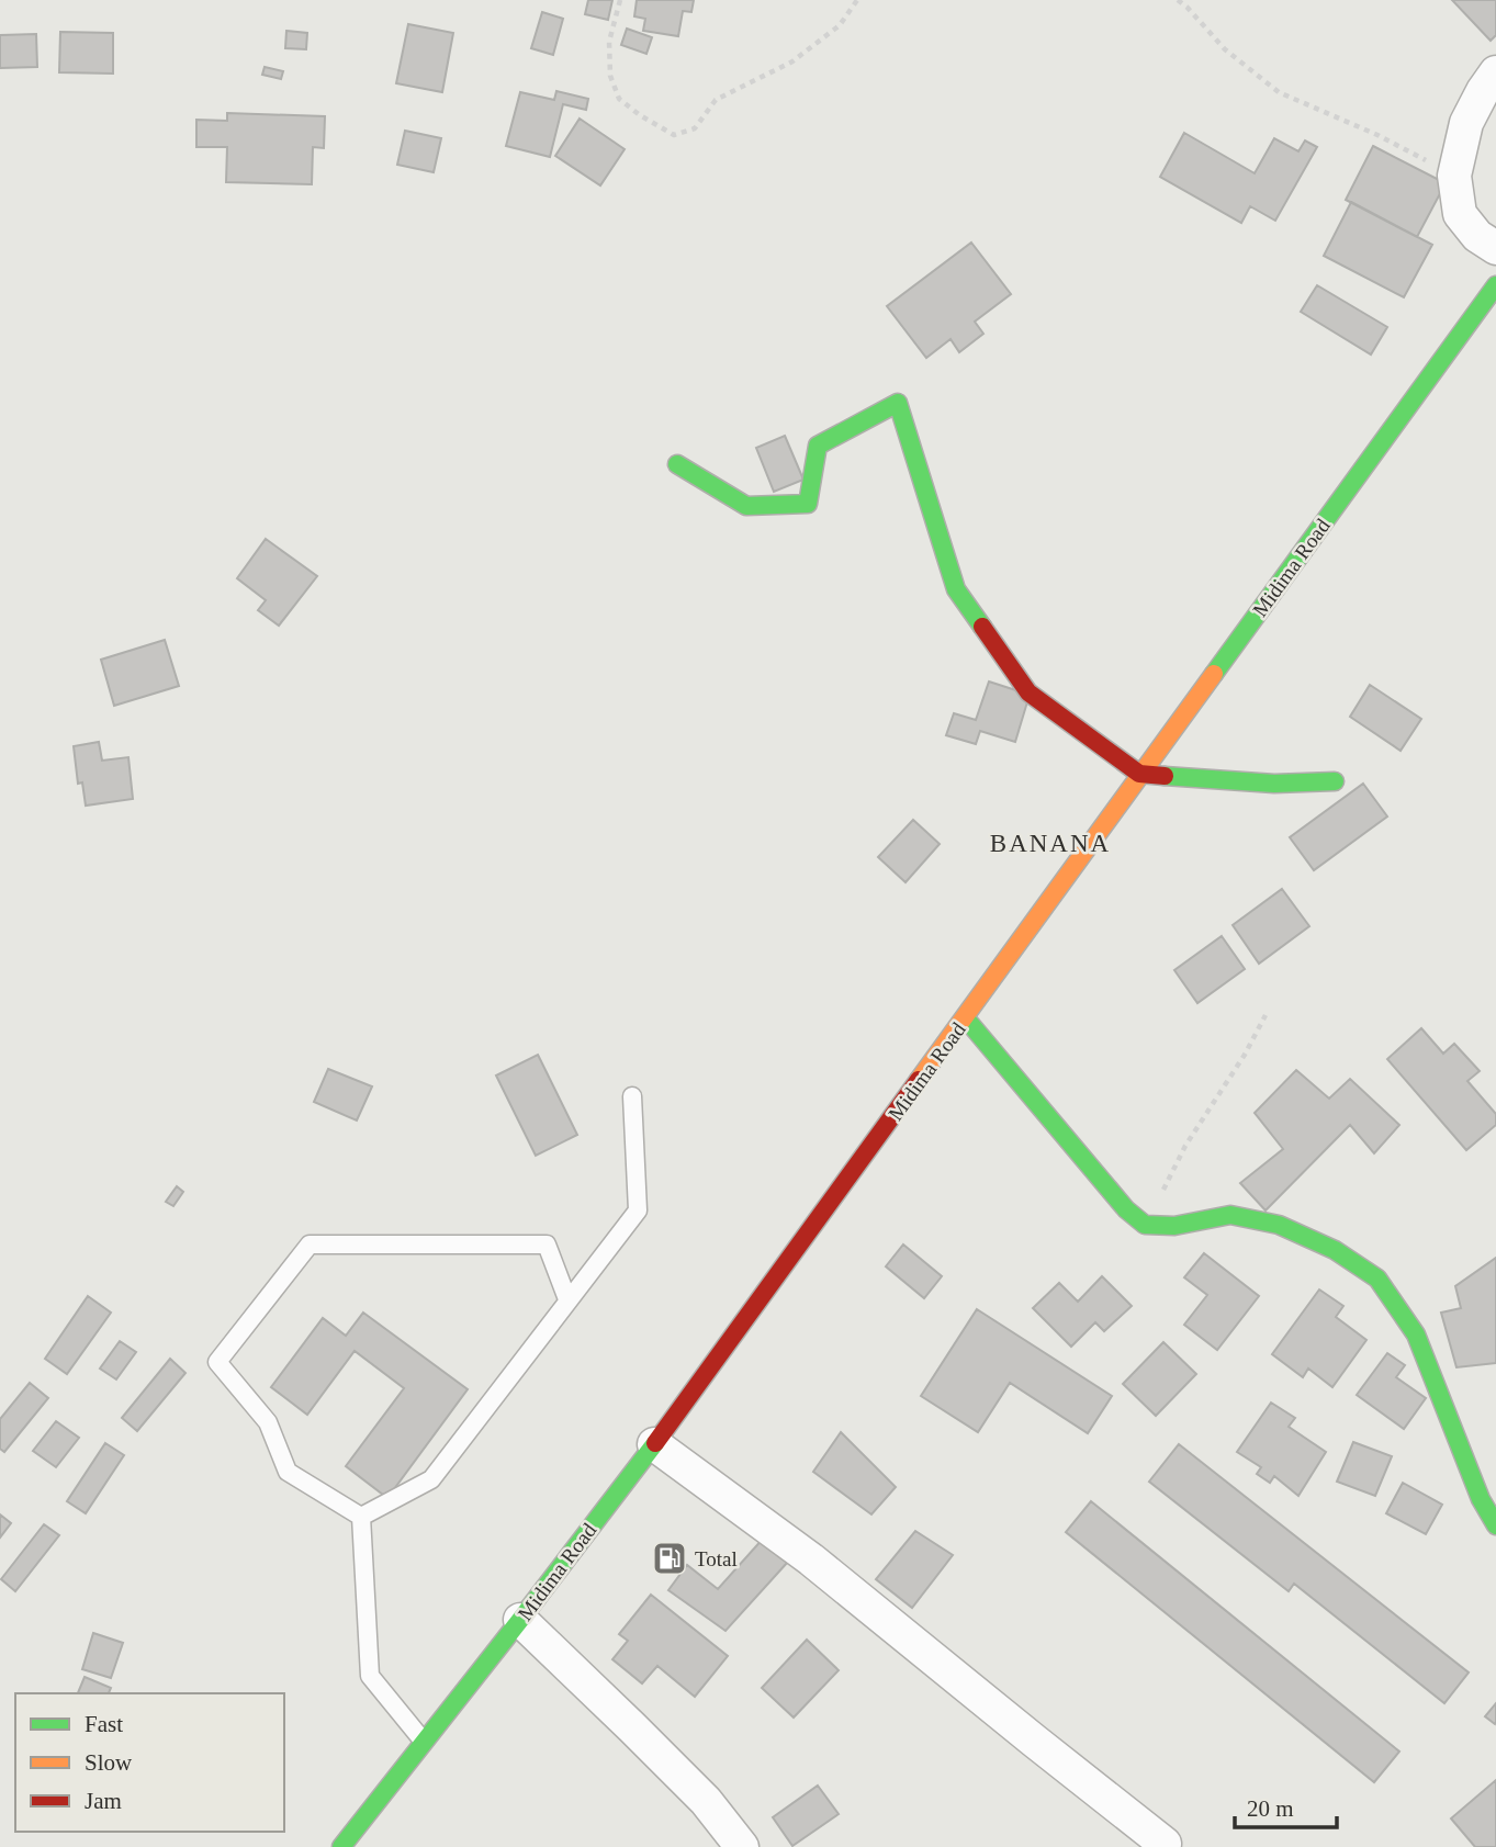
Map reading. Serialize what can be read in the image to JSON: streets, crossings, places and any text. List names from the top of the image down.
{
  "streets": {
    "main road": ["Midima Road"]
  },
  "districts": ["BANANA"],
  "places": {
    "fuel station": ["Total"]
  },
  "legend": ["Fast", "Slow", "Jam"],
  "scale_bar": "20 m"
}
